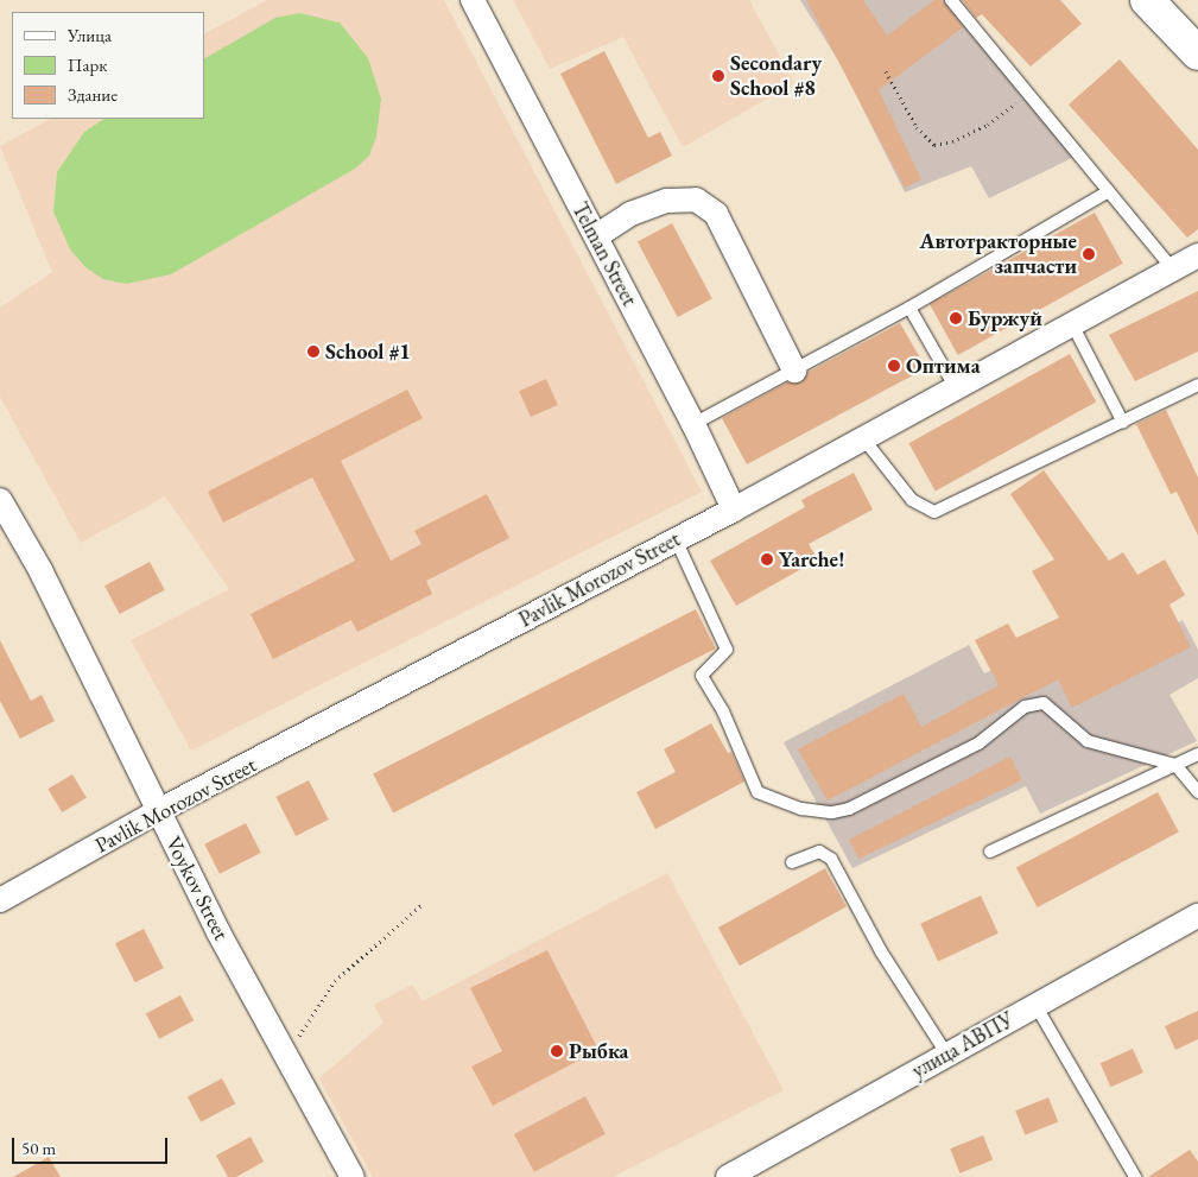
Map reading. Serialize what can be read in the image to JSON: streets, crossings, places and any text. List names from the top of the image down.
{
  "streets": {
    "street": [
      "Telman Street",
      "Pavlik Morozov Street",
      "Voykov Street",
      "улица АВПУ"
    ]
  },
  "crossings": [
    ["Telman Street", "Pavlik Morozov Street"],
    ["Pavlik Morozov Street", "Voykov Street"]
  ],
  "places": [
    "Secondary School #8",
    "Автотракторные запчасти",
    "Буржуй",
    "School #1",
    "Оптима",
    "Yarche!",
    "Рыбка"
  ],
  "legend": ["Улица", "Парк", "Здание"],
  "scale_bar": "50 m"
}
